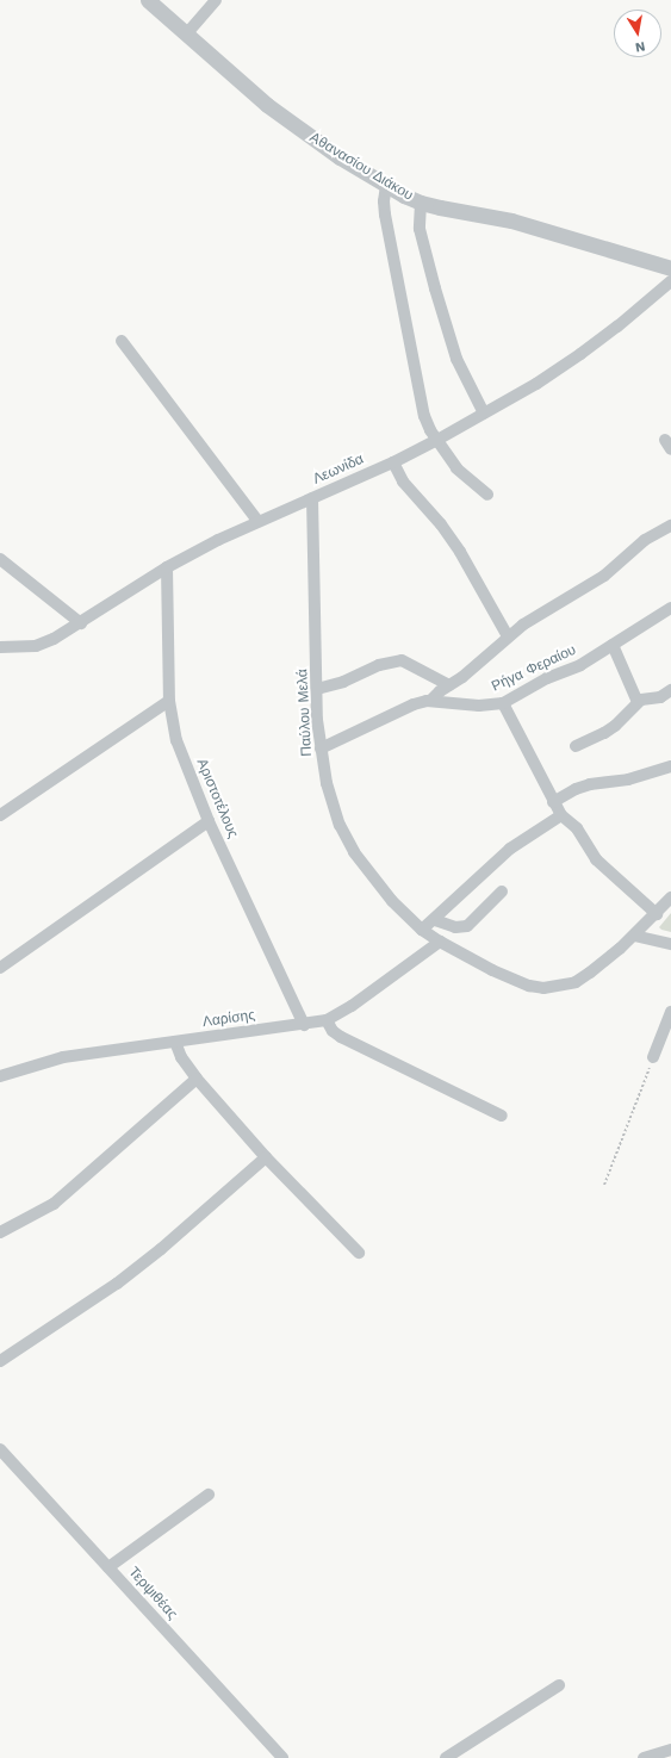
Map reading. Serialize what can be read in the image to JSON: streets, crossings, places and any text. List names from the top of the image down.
{
  "streets": {
    "street": [
      "Αθανασίου Διάκου",
      "Λεωνίδα",
      "Ρήγα Φεραίου",
      "Παύλου Μελά",
      "Αριστοτέλους",
      "Λαρίσης",
      "Τερψιθέας"
    ]
  },
  "crossings": [
    ["Λεωνίδα", "Παύλου Μελά"],
    ["Λεωνίδα", "Αριστοτέλους"],
    ["Ρήγα Φεραίου", "Παύλου Μελά"],
    ["Παύλου Μελά", "Λαρίσης"],
    ["Αριστοτέλους", "Λαρίσης"]
  ],
  "north": "bottom"
}
